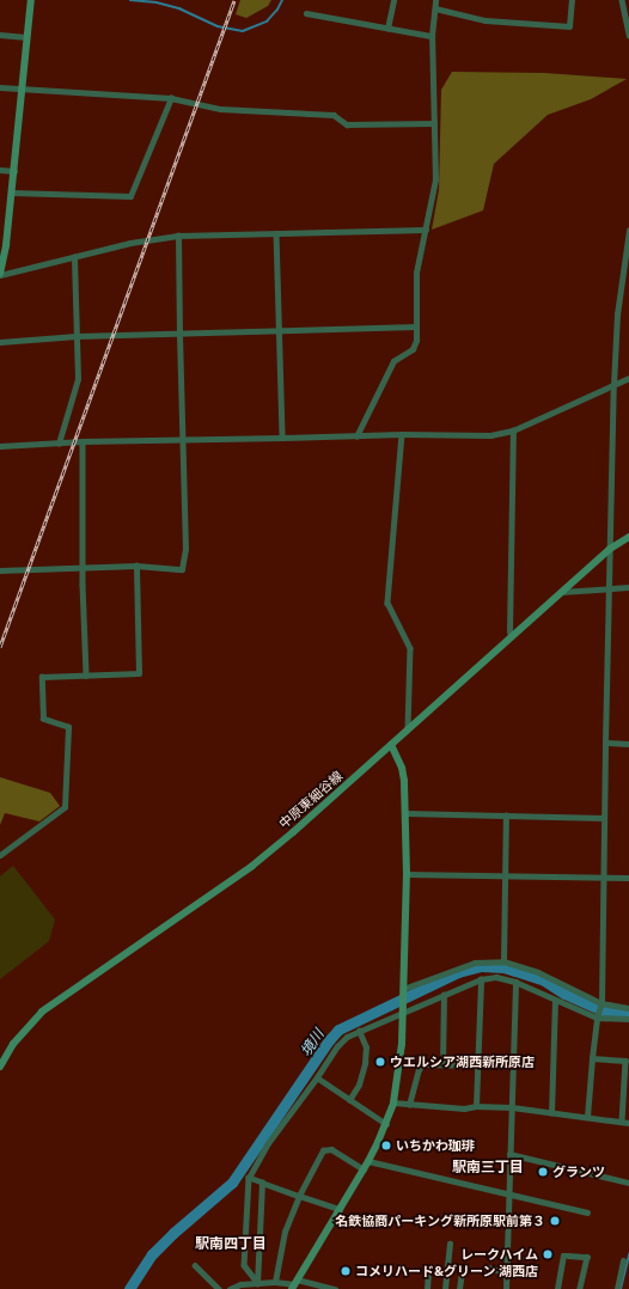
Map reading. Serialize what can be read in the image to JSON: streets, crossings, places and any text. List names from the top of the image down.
{
  "streets": {
    "street": ["中原東細谷線"]
  },
  "districts": ["駅南三丁目", "駅南四丁目"],
  "water": ["境川"],
  "places": [
    "ウエルシア湖西新所原店",
    "いちかわ珈琲",
    "グランツ",
    "名鉄協商パーキング新所原駅前第３",
    "レークハイム",
    "コメリハード&グリーン 湖西店"
  ]
}
